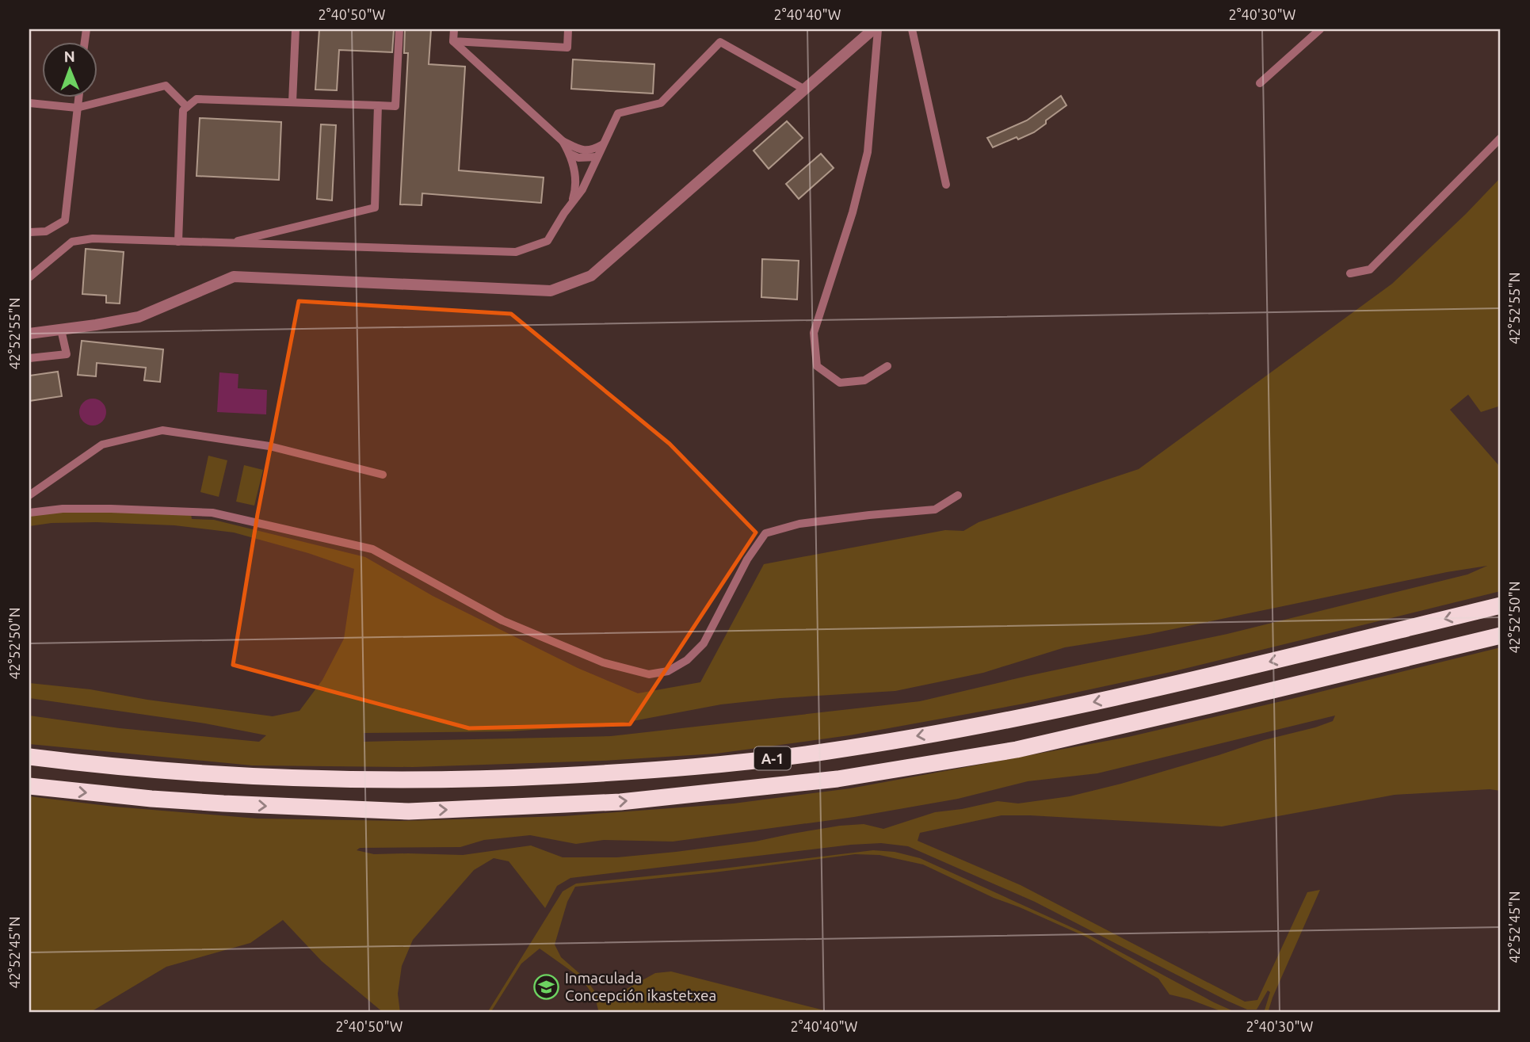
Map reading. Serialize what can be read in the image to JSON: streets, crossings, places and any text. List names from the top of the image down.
{
  "streets": {
    "highway": ["A-1"]
  },
  "places": {
    "school or university": ["Inmaculada Concepción ikastetxea"]
  },
  "north": "top",
  "coordinates": [
    "2°40'50\"W",
    "2°40'40\"W",
    "2°40'30\"W",
    "42°52'55\"N",
    "42°52'50\"N",
    "42°52'45\"N"
  ]
}
